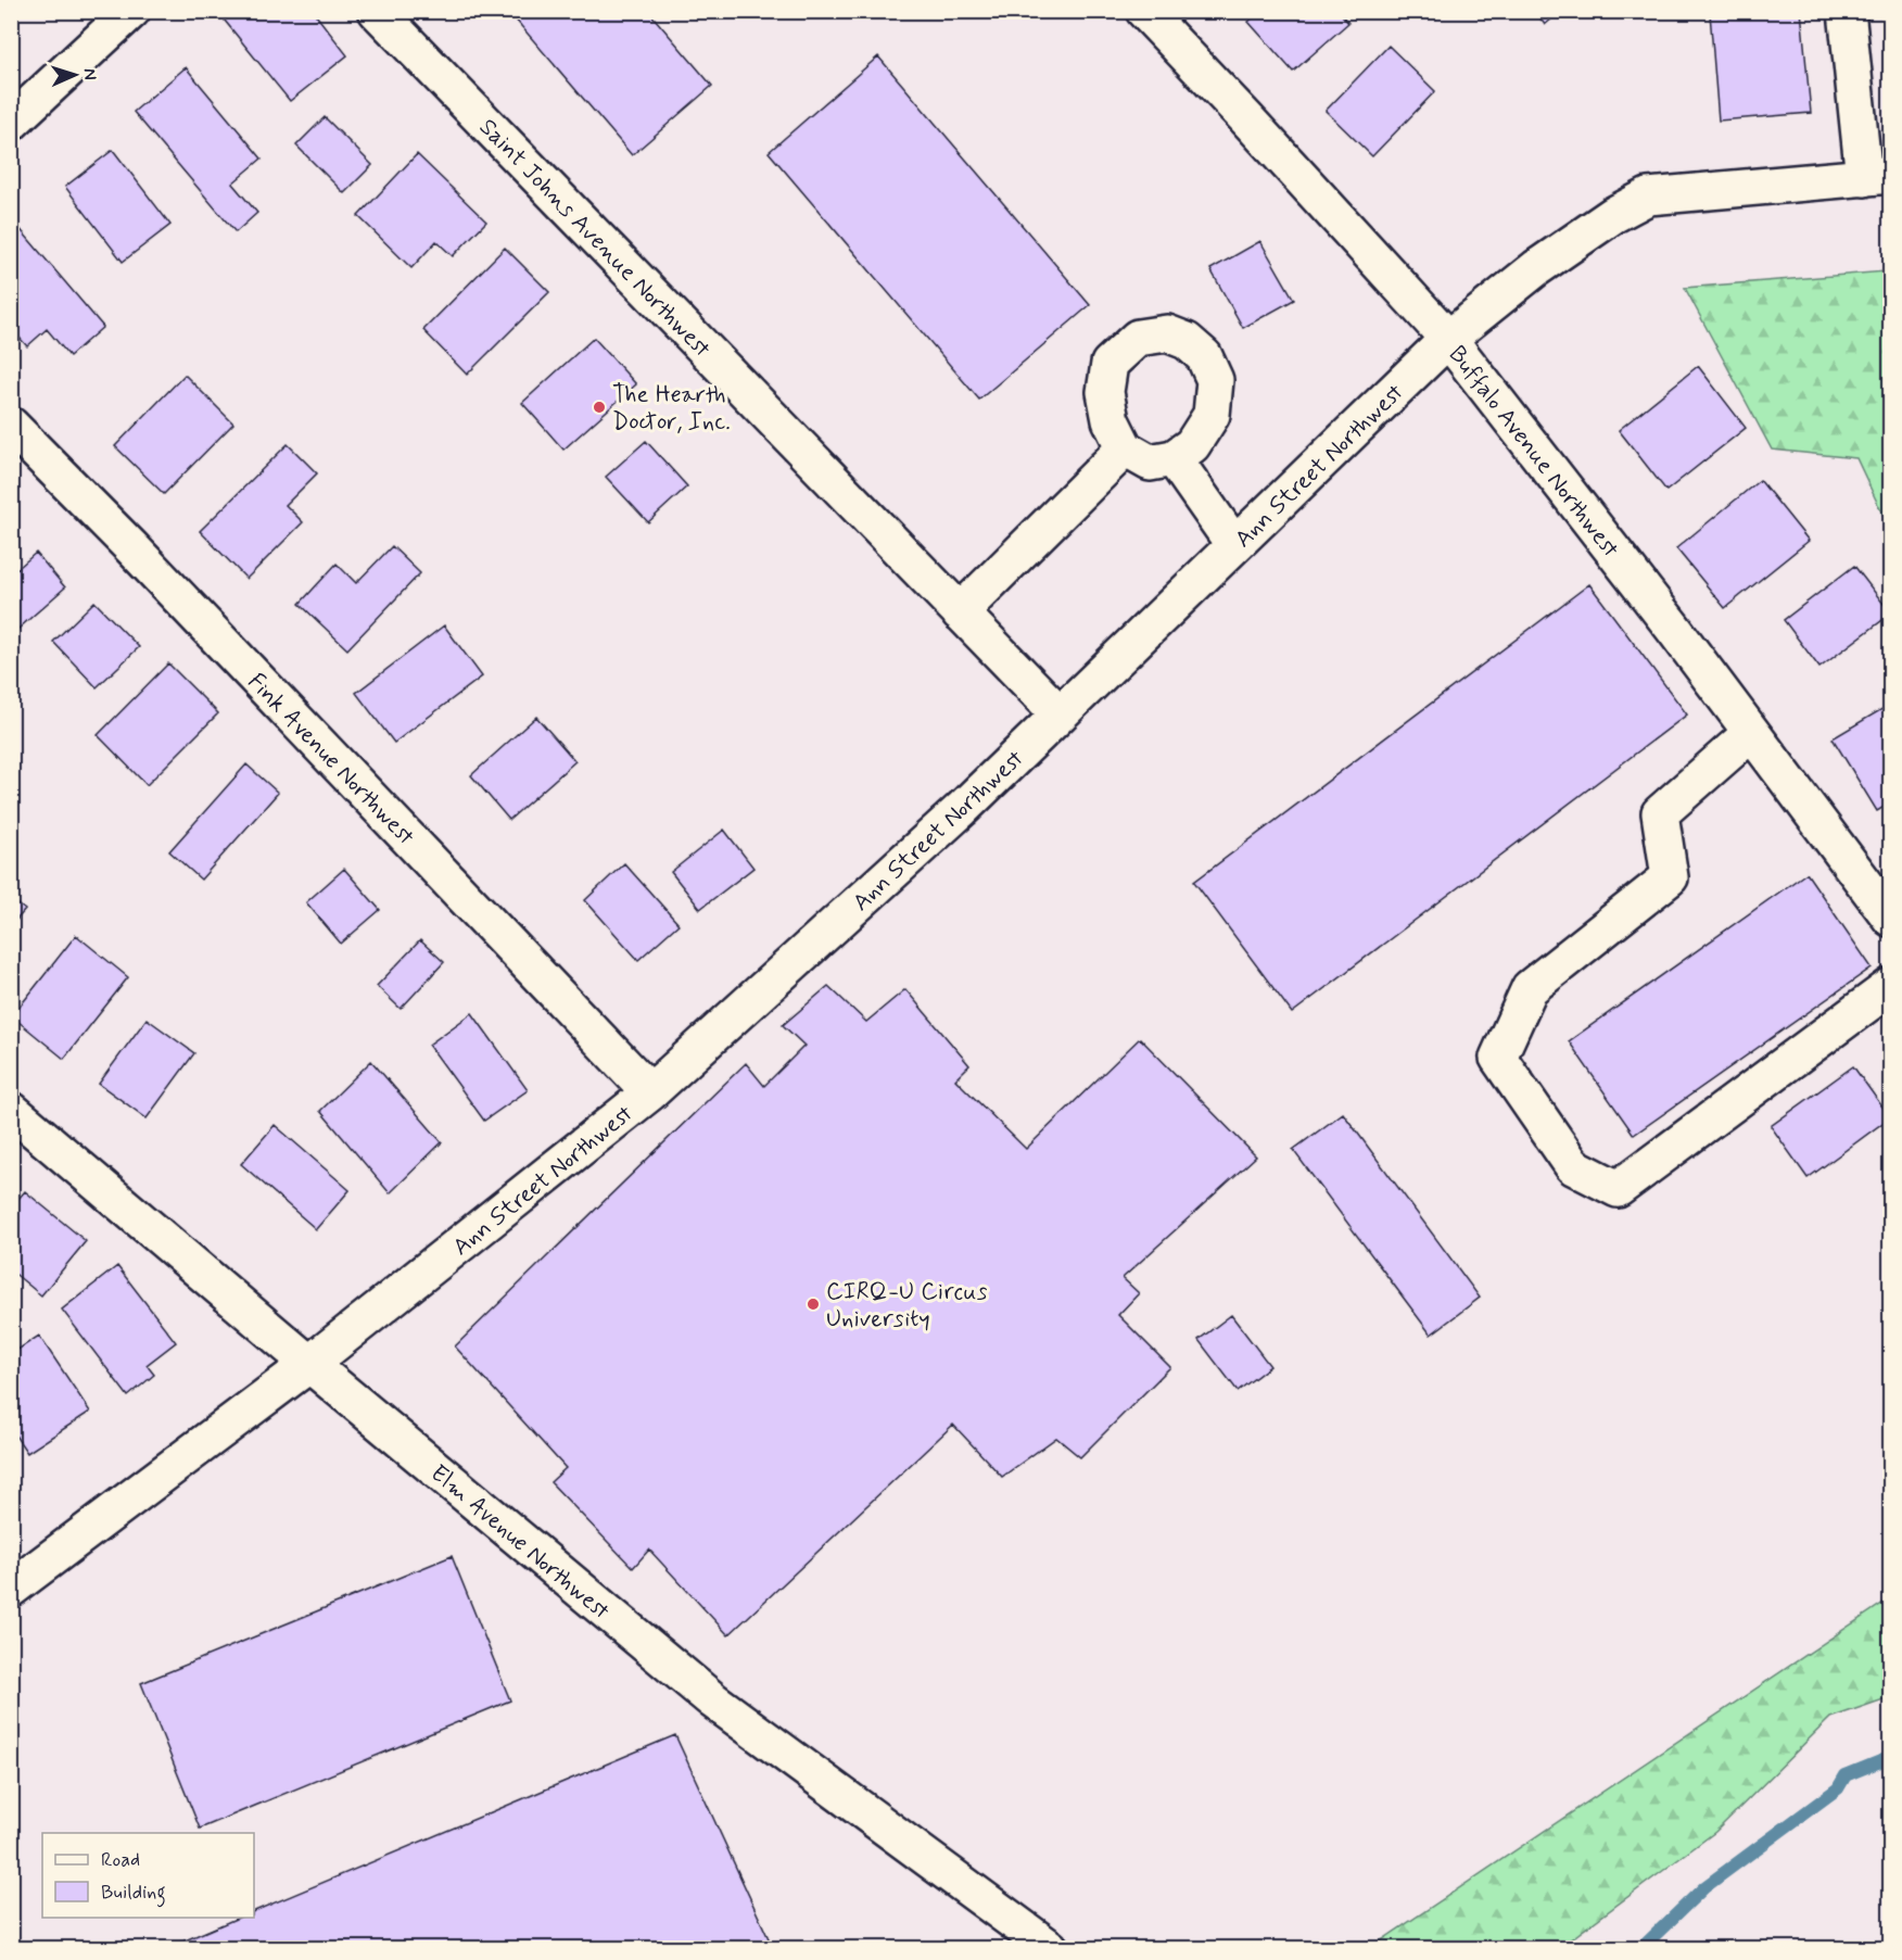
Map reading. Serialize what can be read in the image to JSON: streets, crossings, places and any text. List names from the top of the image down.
{
  "streets": {
    "street": [
      "Saint Johns Avenue Northwest",
      "Buffalo Avenue Northwest",
      "Ann Street Northwest",
      "Fink Avenue Northwest",
      "Elm Avenue Northwest"
    ]
  },
  "crossings": [
    ["Saint Johns Avenue Northwest", "Ann Street Northwest"],
    ["Buffalo Avenue Northwest", "Ann Street Northwest"],
    ["Ann Street Northwest", "Fink Avenue Northwest"],
    ["Ann Street Northwest", "Elm Avenue Northwest"]
  ],
  "places": ["The Hearth Doctor, Inc.", "CIRQ-U Circus University"],
  "legend": ["Road", "Building"],
  "north": "right"
}
